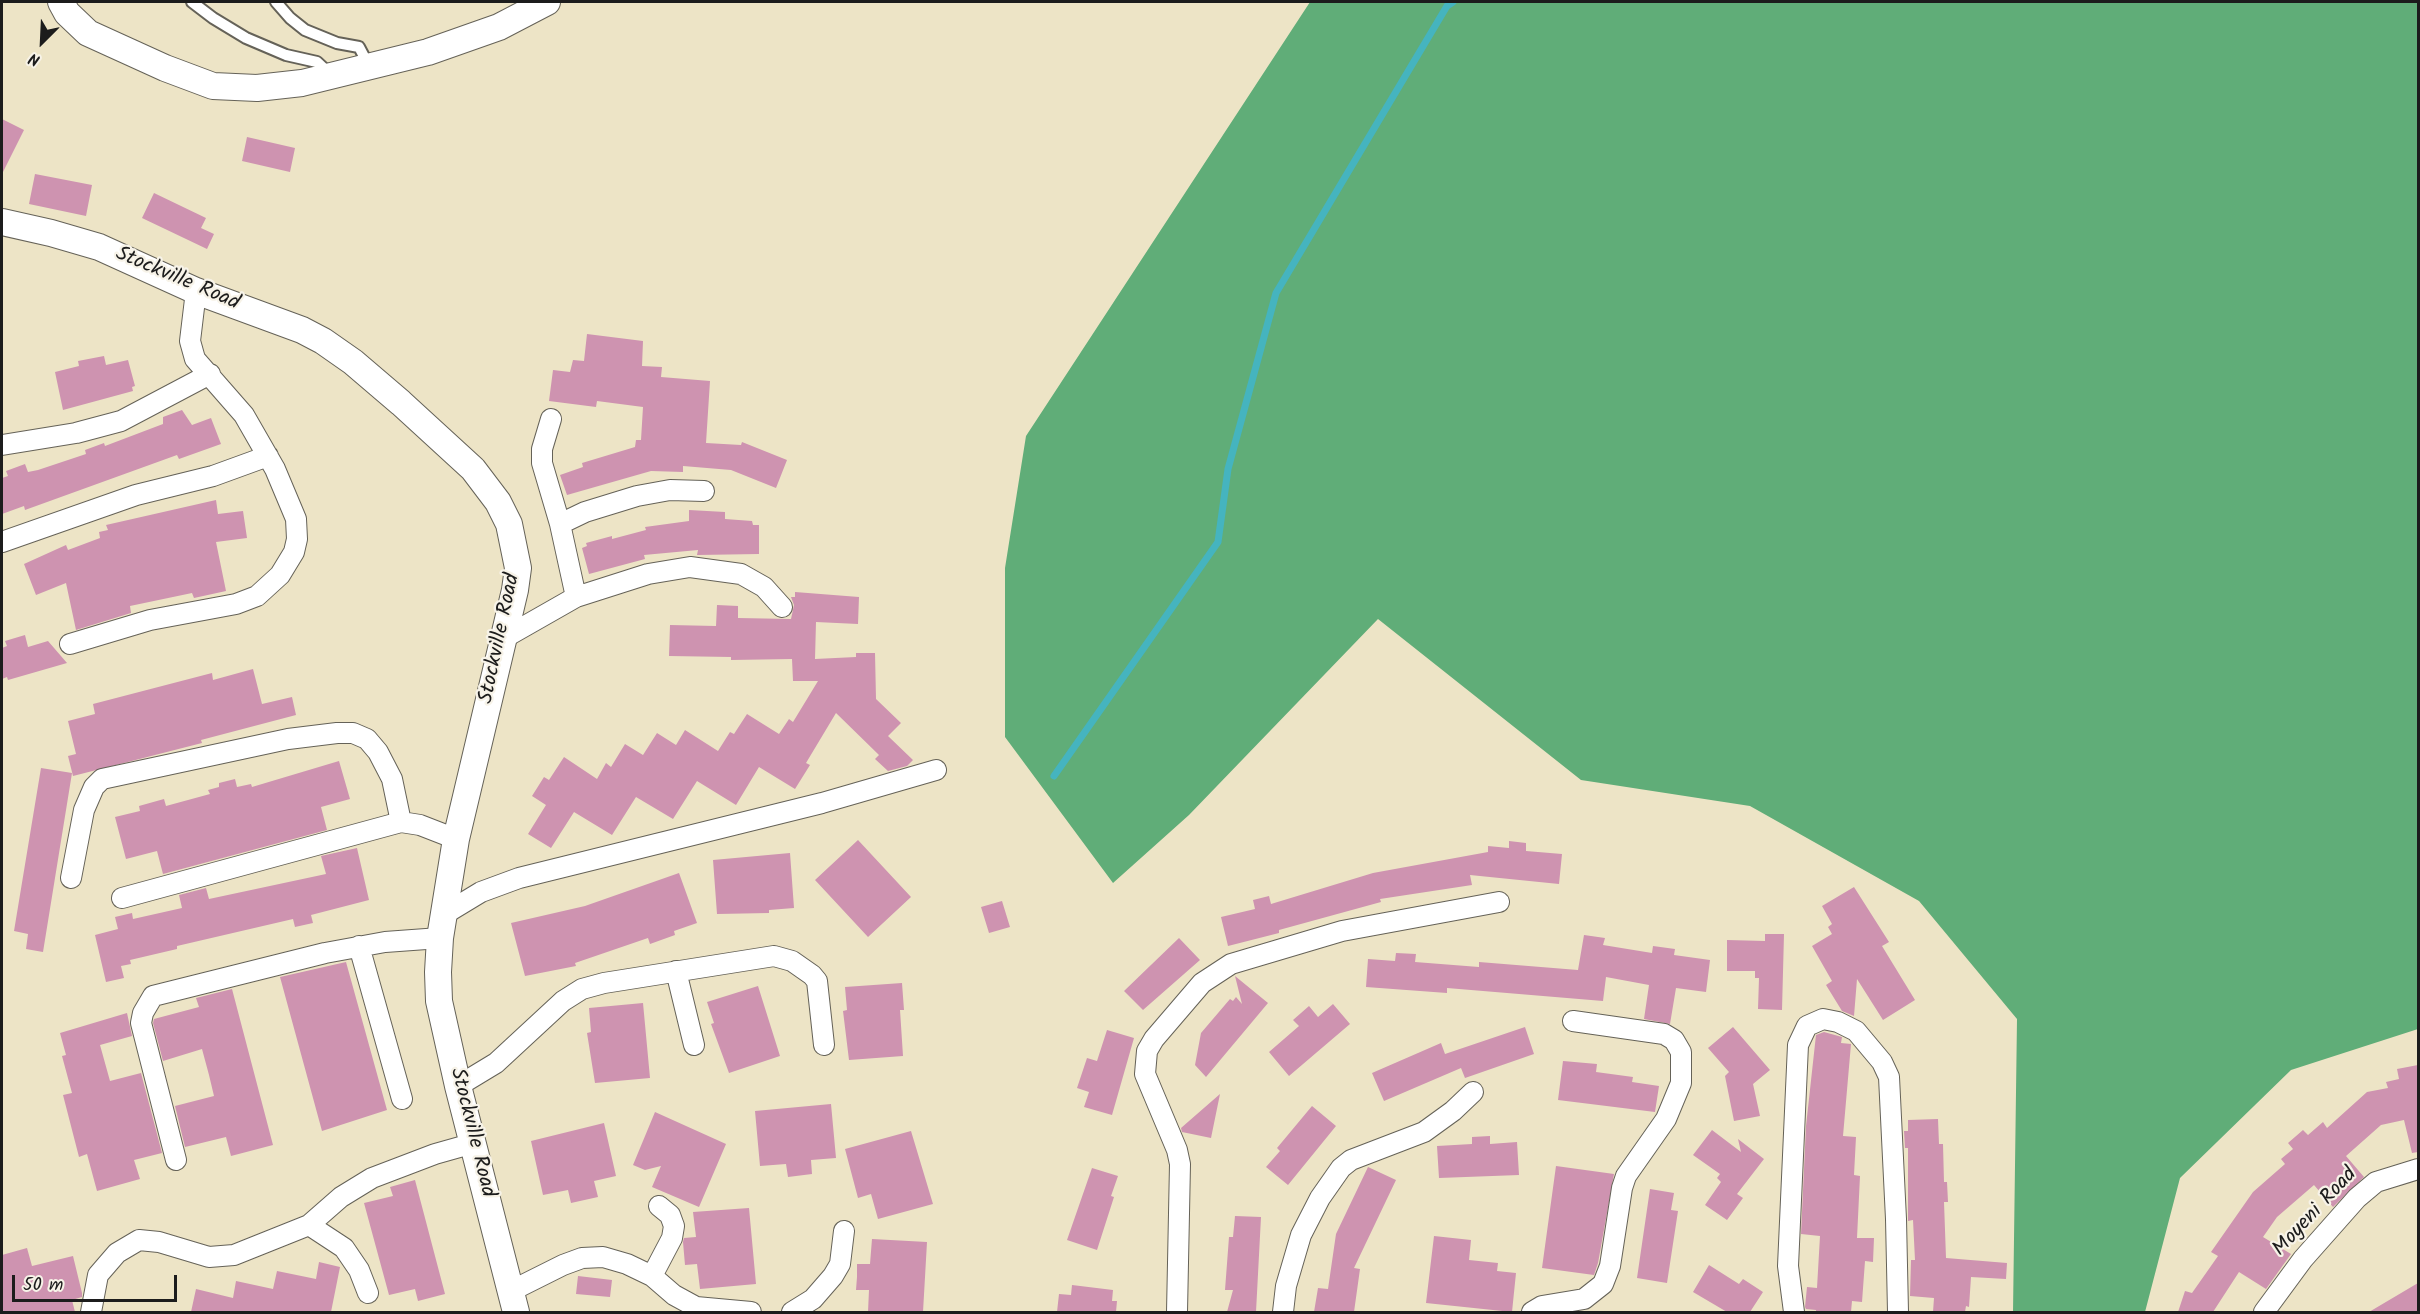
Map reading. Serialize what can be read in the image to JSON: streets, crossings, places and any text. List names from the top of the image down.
{
  "streets": {
    "street": ["Stockville Road", "Moyeni Road"]
  },
  "scale_bar": "50 m",
  "north": "bottom left"
}
